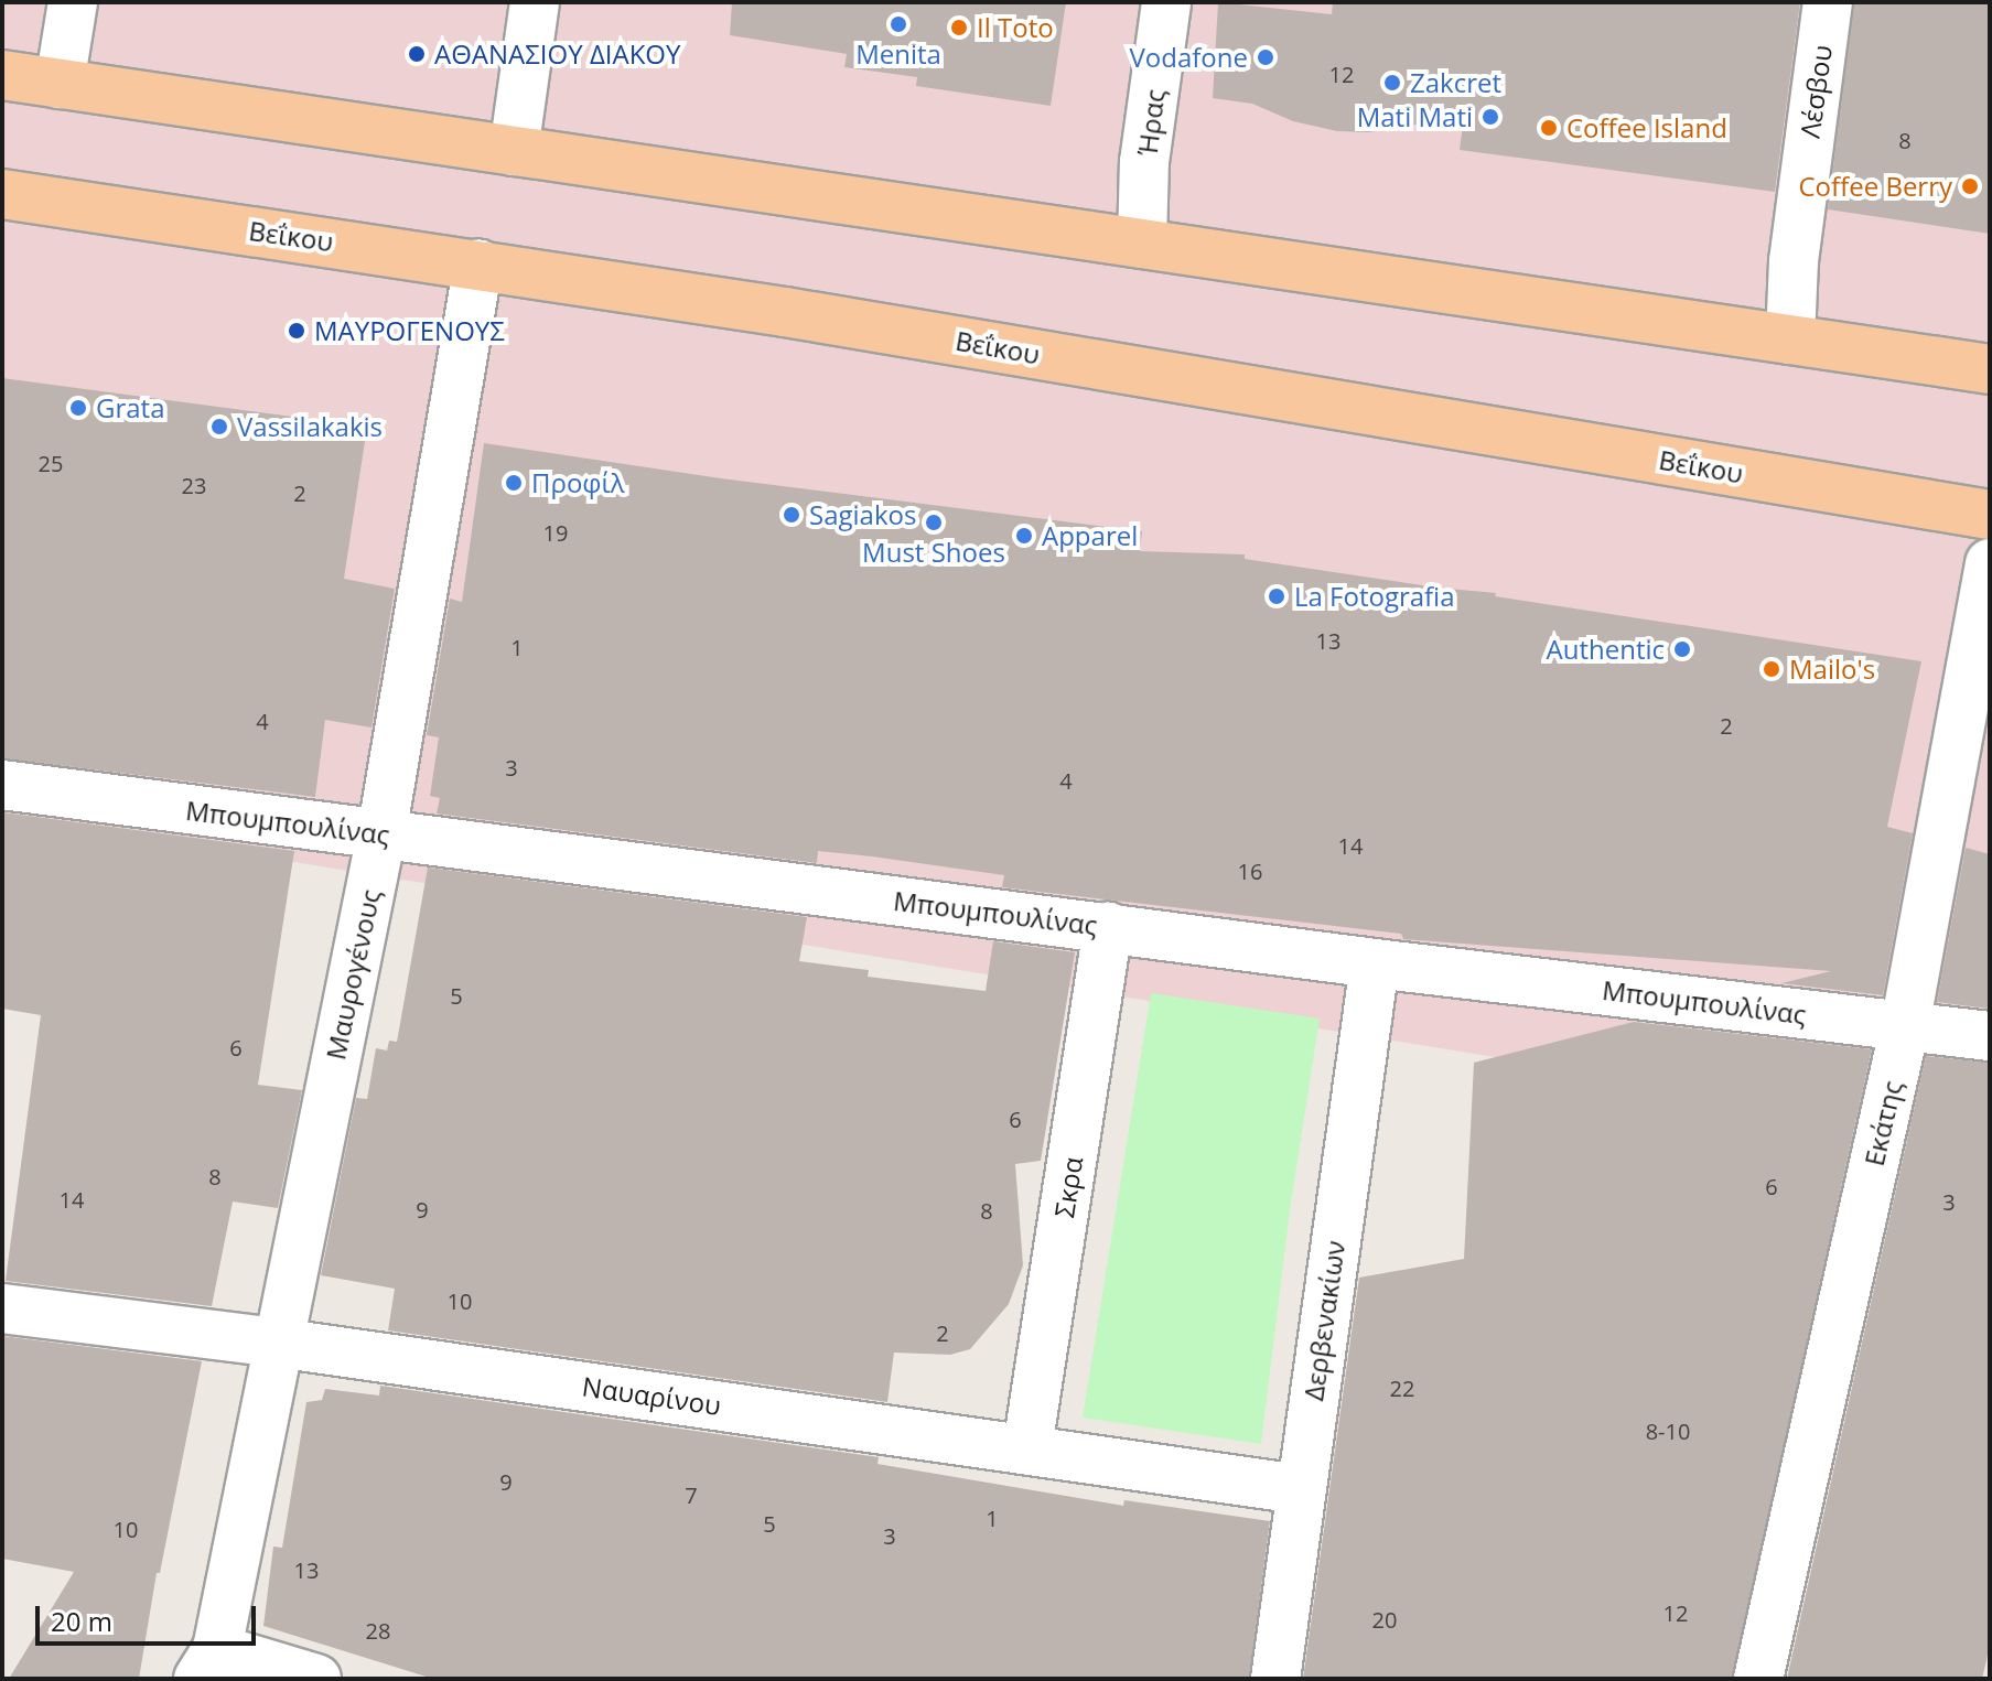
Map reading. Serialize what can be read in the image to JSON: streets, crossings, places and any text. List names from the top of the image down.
{
  "streets": {
    "main road": ["Βεΐκου"],
    "street": [
      "Λέσβου",
      "Ήρας",
      "Μπουμπουλίνας",
      "Μαυρογένους",
      "Εκάτης",
      "Σκρα",
      "Δερβενακίων",
      "Ναυαρίνου"
    ]
  },
  "crossings": [
    ["Βεΐκου", "Μαυρογένους"],
    ["Μπουμπουλίνας", "Μαυρογένους"],
    ["Μπουμπουλίνας", "Εκάτης"],
    ["Μπουμπουλίνας", "Σκρα"],
    ["Μπουμπουλίνας", "Δερβενακίων"],
    ["Μαυρογένους", "Ναυαρίνου"],
    ["Σκρα", "Ναυαρίνου"],
    ["Δερβενακίων", "Ναυαρίνου"]
  ],
  "places": [
    "Menita",
    "Il Toto",
    "ΑΘΑΝΑΣΙΟΥ ΔΙΑΚΟΥ",
    "Vodafone",
    "Zakcret",
    "Mati Mati",
    "Coffee Island",
    "Coffee Berry",
    "ΜΑΥΡΟΓΕΝΟΥΣ",
    "Grata",
    "Vassilakakis",
    "Προφίλ",
    "Sagiakos",
    "Must Shoes",
    "Apparel",
    "La Fotografia",
    "Authentic",
    "Mailo's"
  ],
  "house_numbers": [
    "12",
    "8",
    "25",
    "23",
    "2",
    "19",
    "13",
    "1",
    "4",
    "2",
    "3",
    "4",
    "14",
    "16",
    "5",
    "6",
    "6",
    "8",
    "6",
    "14",
    "3",
    "9",
    "8",
    "10",
    "2",
    "22",
    "8-10",
    "9",
    "7",
    "1",
    "5",
    "10",
    "3",
    "13",
    "12",
    "20",
    "28"
  ],
  "scale_bar": "20 m"
}
